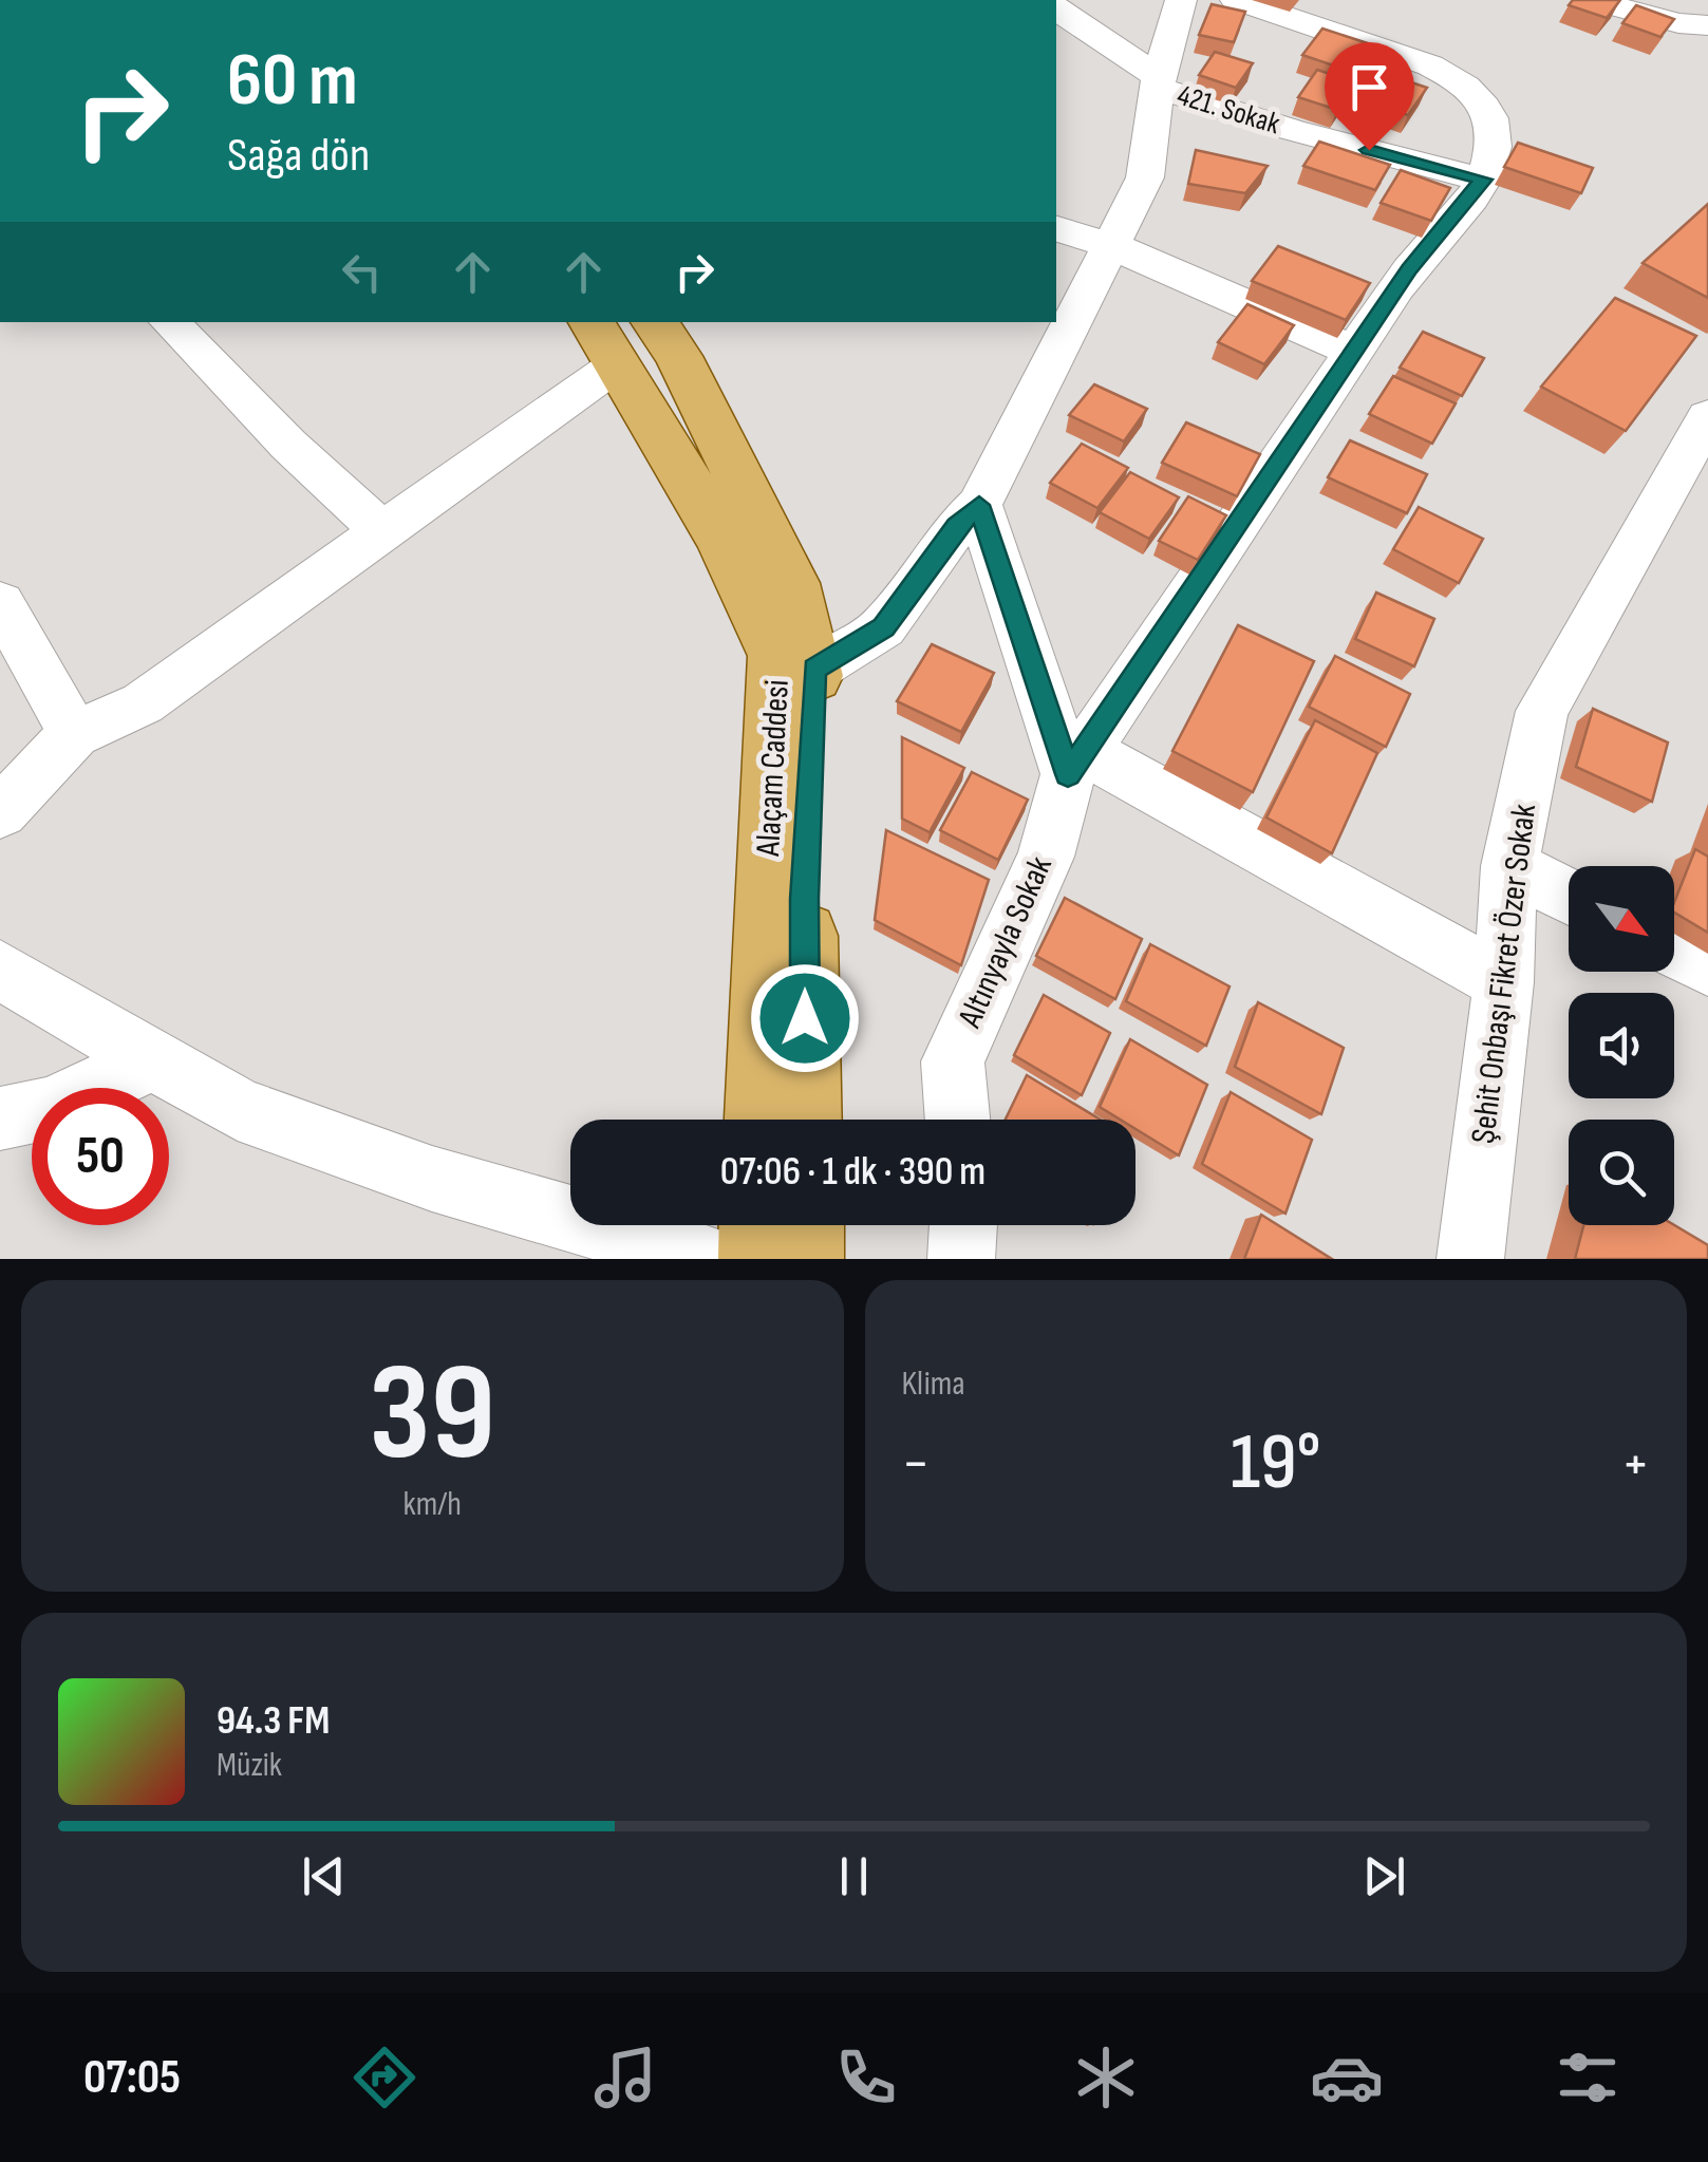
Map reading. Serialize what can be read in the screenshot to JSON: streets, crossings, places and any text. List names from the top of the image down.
{
  "streets": {
    "main road": ["Alaçam Caddesi"],
    "street": ["421. Sokak", "Altınyayla Sokak", "Şehit Onbaşı Fikret Özer Sokak"]
  },
  "north": "bottom right",
  "page": {
    "turn": ["60 m", "Sağa dön"],
    "limit": "50",
    "trip": "07:06 · 1 dk · 390 m",
    "tile": [
      ["39", "km/h"],
      "Klima"
    ],
    "heat": ["−", "19°", "+"],
    "song": ["94.3 FM", "Müzik"],
    "tabs": "07:05"
  }
}
